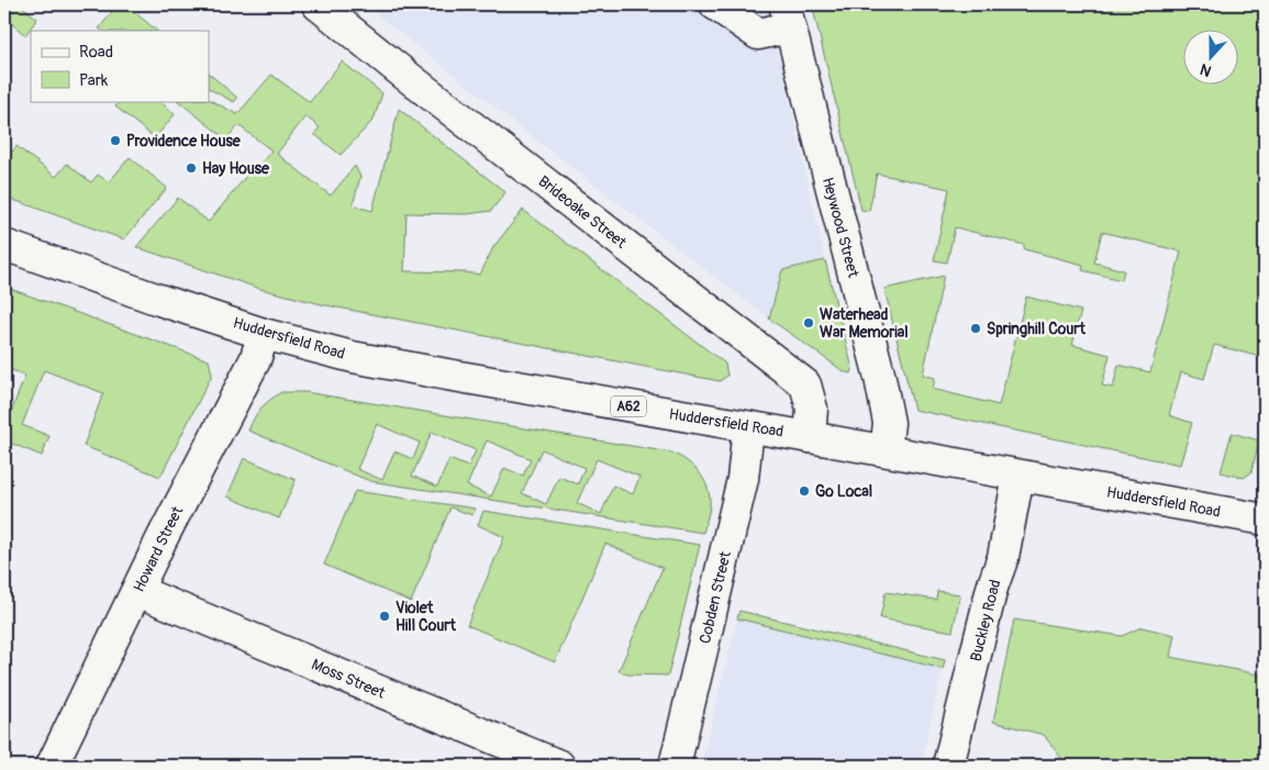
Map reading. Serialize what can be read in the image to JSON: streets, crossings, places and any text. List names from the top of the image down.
{
  "streets": {
    "street": [
      "Brideoake Street",
      "Heywood Street",
      "Huddersfield Road",
      "A62",
      "Howard Street",
      "Cobden Street",
      "Buckley Road",
      "Moss Street"
    ]
  },
  "crossings": [
    ["Brideoake Street", "Huddersfield Road"],
    ["Heywood Street", "Huddersfield Road"],
    ["Huddersfield Road", "Howard Street"],
    ["Huddersfield Road", "Cobden Street"],
    ["Huddersfield Road", "Buckley Road"],
    ["Howard Street", "Moss Street"]
  ],
  "places": [
    "Providence House",
    "Hay House",
    "Waterhead War Memorial",
    "Springhill Court",
    "Go Local",
    "Violet Hill Court"
  ],
  "legend": ["Road", "Park"],
  "north": "bottom"
}
